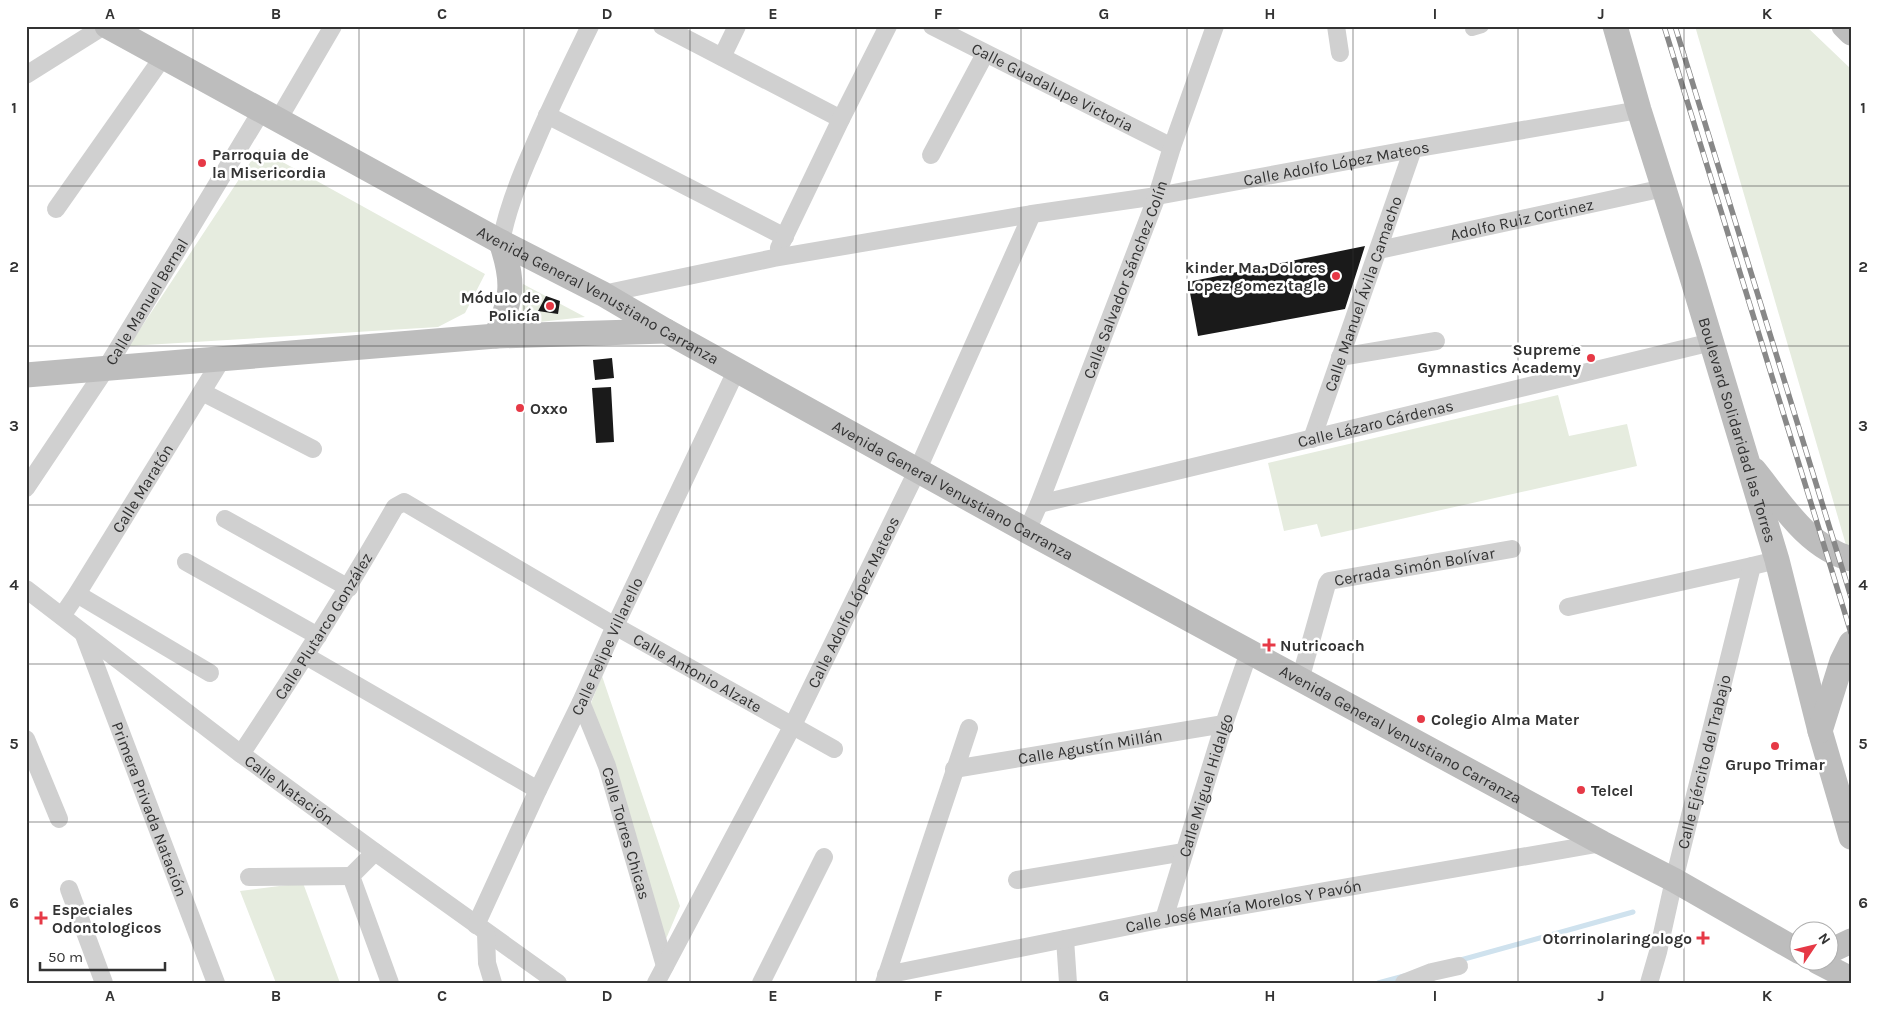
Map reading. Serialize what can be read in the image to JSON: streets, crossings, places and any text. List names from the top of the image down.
{
  "streets": {
    "main road": ["Avenida General Venustiano Carranza", "Boulevard Solidaridad las Torres"],
    "street": [
      "Calle Guadalupe Victoria",
      "Calle Adolfo López Mateos",
      "Adolfo Ruiz Cortinez",
      "Calle Salvador Sánchez Colín",
      "Calle Manuel Ávila Camacho",
      "Calle Manuel Bernal",
      "Calle Lázaro Cárdenas",
      "Calle Maratón",
      "Cerrada Simón Bolívar",
      "Calle Plutarco González",
      "Calle Felipe Villarello",
      "Calle Antonio Alzate",
      "Calle Agustín Millán",
      "Calle Ejército del Trabajo",
      "Calle Miguel Hidalgo",
      "Calle Natación",
      "Primera Privada Natación",
      "Calle Torres Chicas",
      "Calle José María Morelos Y Pavón"
    ]
  },
  "crossings": [
    ["Calle Guadalupe Victoria", "Calle Salvador Sánchez Colín"],
    ["Calle Adolfo López Mateos", "Calle Salvador Sánchez Colín"],
    ["Calle Adolfo López Mateos", "Avenida General Venustiano Carranza"],
    ["Calle Adolfo López Mateos", "Calle Manuel Ávila Camacho"],
    ["Calle Adolfo López Mateos", "Boulevard Solidaridad las Torres"],
    ["Calle Adolfo López Mateos", "Calle Antonio Alzate"],
    ["Calle Adolfo López Mateos", "Calle Torres Chicas"],
    ["Adolfo Ruiz Cortinez", "Calle Manuel Ávila Camacho"],
    ["Adolfo Ruiz Cortinez", "Boulevard Solidaridad las Torres"],
    ["Calle Salvador Sánchez Colín", "Avenida General Venustiano Carranza"],
    ["Calle Salvador Sánchez Colín", "Calle Lázaro Cárdenas"],
    ["Avenida General Venustiano Carranza", "Calle Manuel Bernal"],
    ["Avenida General Venustiano Carranza", "Cerrada Simón Bolívar"],
    ["Avenida General Venustiano Carranza", "Calle Felipe Villarello"],
    ["Avenida General Venustiano Carranza", "Calle Ejército del Trabajo"],
    ["Avenida General Venustiano Carranza", "Calle Miguel Hidalgo"],
    ["Avenida General Venustiano Carranza", "Calle José María Morelos Y Pavón"],
    ["Calle Manuel Ávila Camacho", "Calle Lázaro Cárdenas"],
    ["Calle Lázaro Cárdenas", "Boulevard Solidaridad las Torres"],
    ["Calle Maratón", "Calle Natación"],
    ["Calle Plutarco González", "Calle Antonio Alzate"],
    ["Calle Plutarco González", "Calle Natación"],
    ["Calle Felipe Villarello", "Calle Antonio Alzate"],
    ["Calle Felipe Villarello", "Calle Natación"],
    ["Calle Felipe Villarello", "Calle Torres Chicas"],
    ["Calle Agustín Millán", "Calle Miguel Hidalgo"],
    ["Calle Agustín Millán", "Calle José María Morelos Y Pavón"],
    ["Calle Miguel Hidalgo", "Calle José María Morelos Y Pavón"],
    ["Calle Natación", "Primera Privada Natación"]
  ],
  "places": {
    "other": [
      "Parroquia de la Misericordia",
      "kinder Ma. Dolores Lopez gomez tagle",
      "Módulo de Policía",
      "Supreme Gymnastics Academy",
      "Oxxo",
      "Colegio Alma Mater",
      "Grupo Trimar",
      "Telcel"
    ],
    "health": ["Nutricoach", "Especiales Odontologicos", "Otorrinolaringologo"]
  },
  "scale_bar": "50 m",
  "north": "top right",
  "grid": {
    "columns": [
      "A",
      "B",
      "C",
      "D",
      "E",
      "F",
      "G",
      "H",
      "I",
      "J",
      "K"
    ],
    "rows": [
      "1",
      "2",
      "3",
      "4",
      "5",
      "6"
    ]
  }
}
